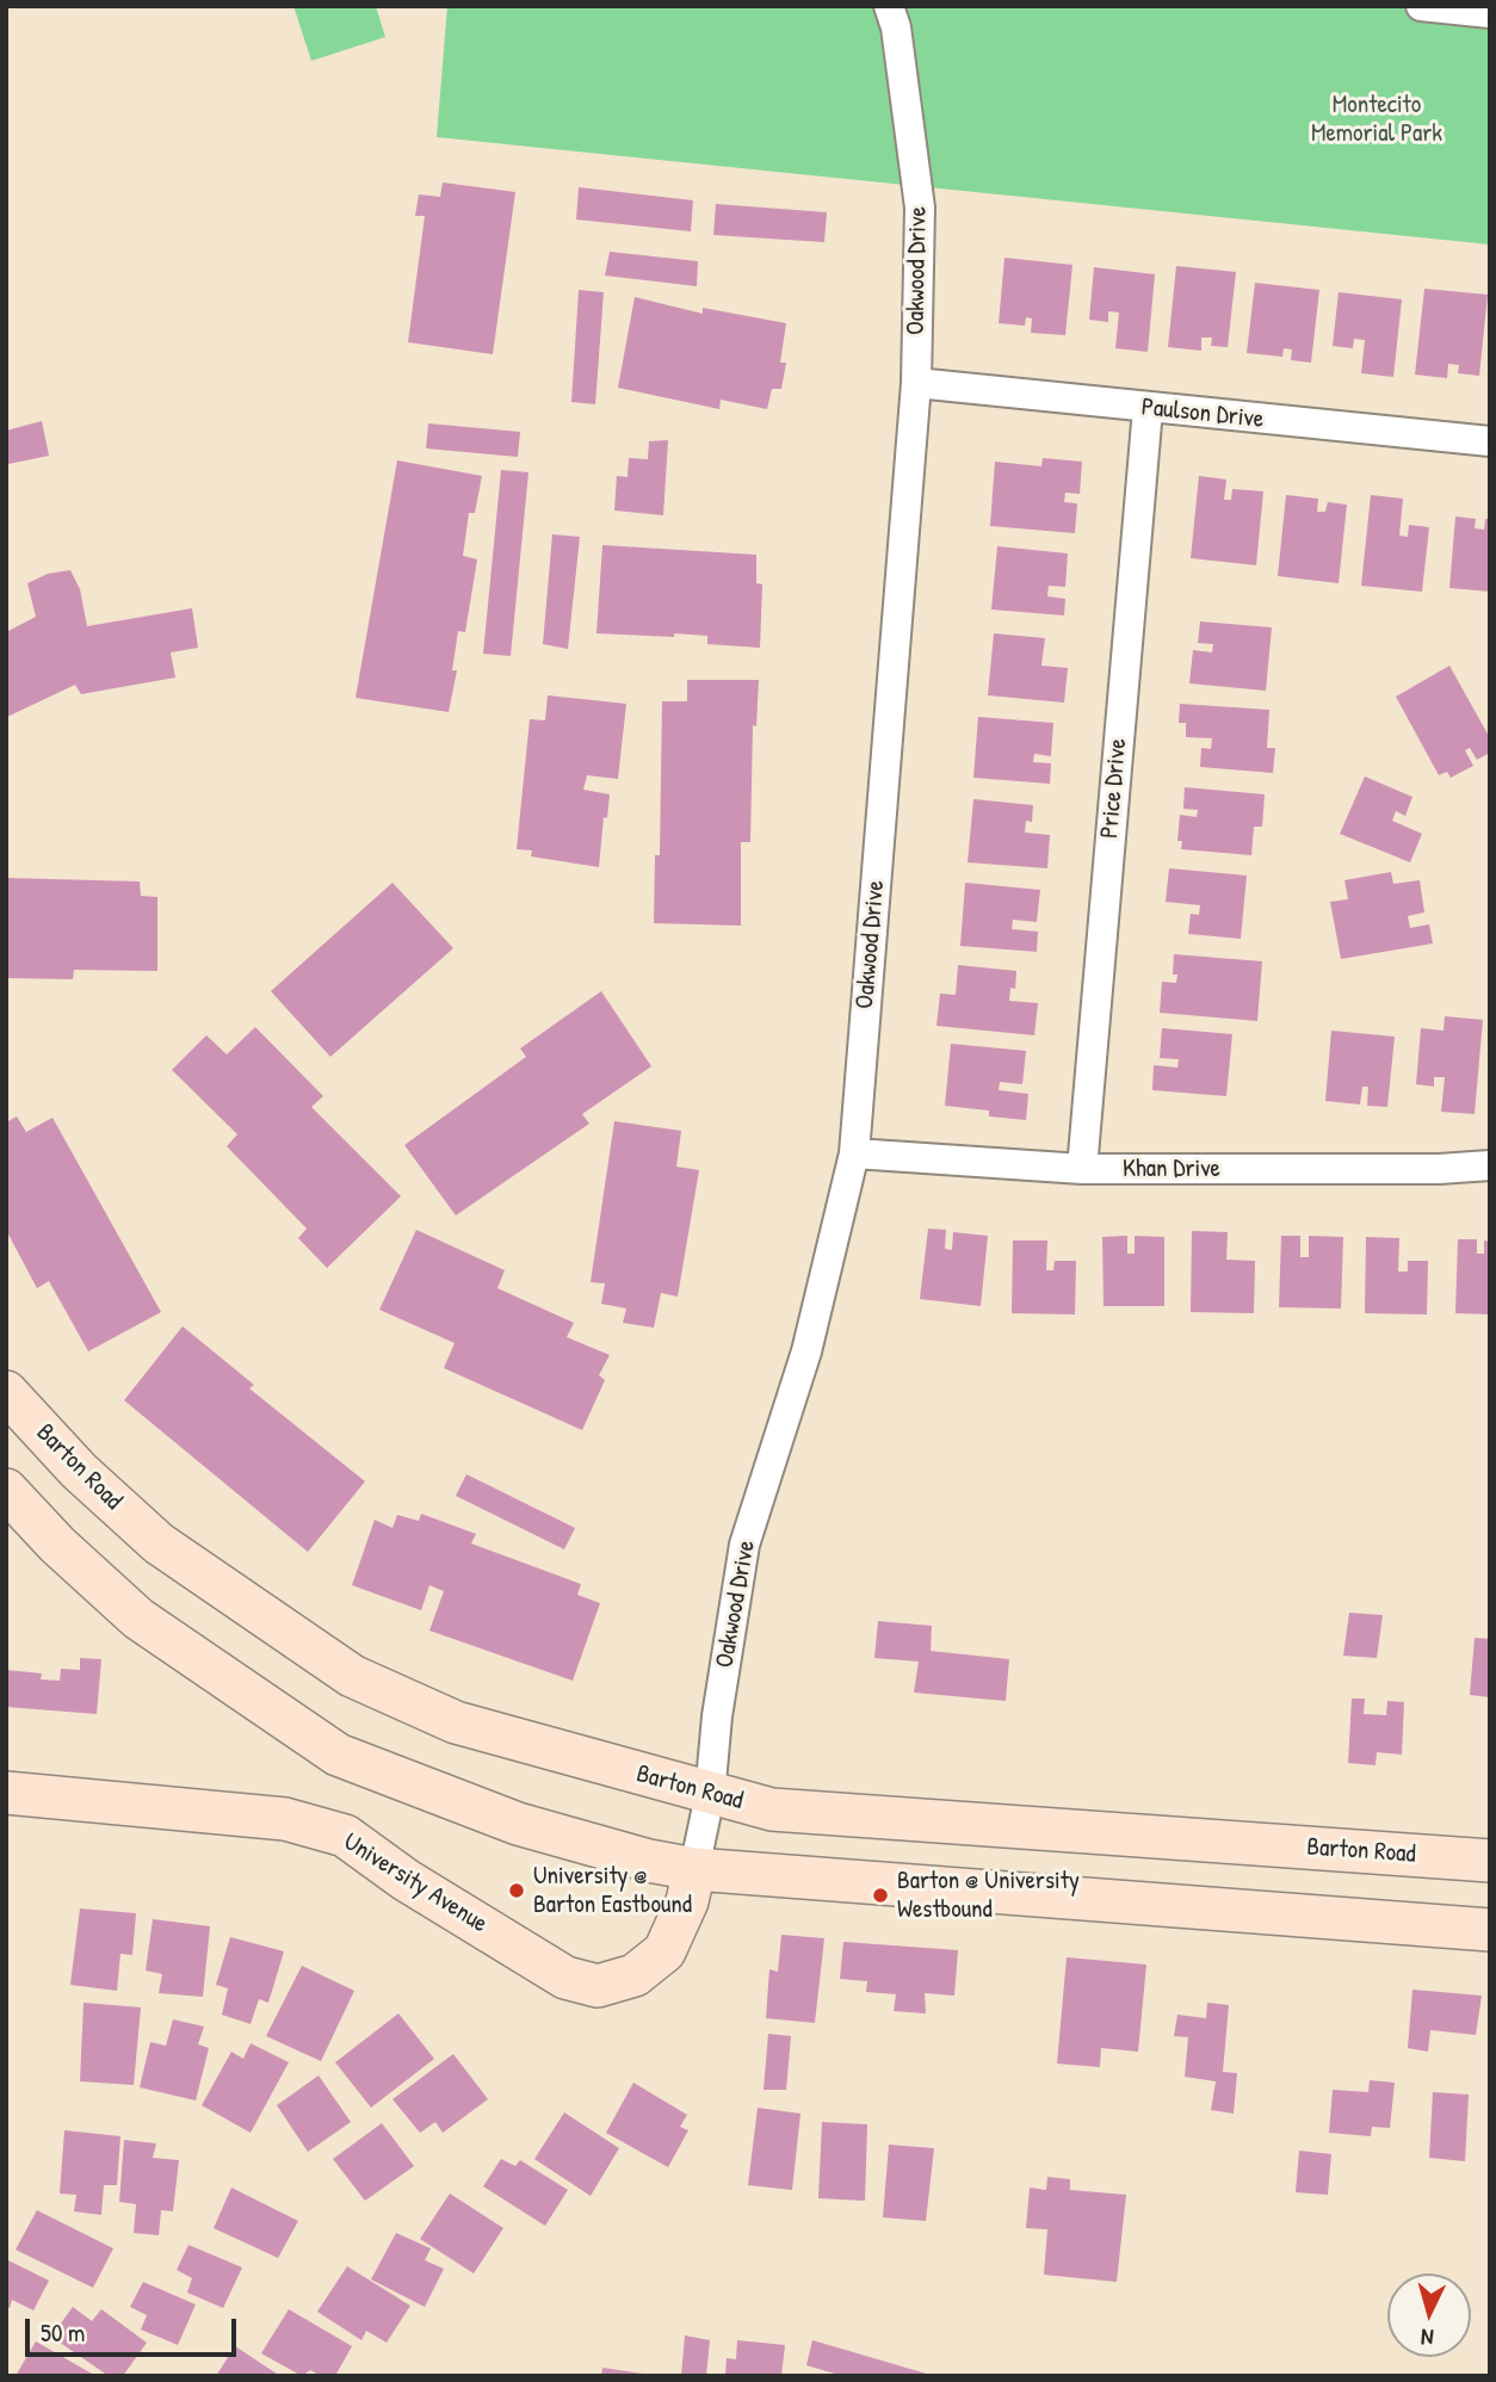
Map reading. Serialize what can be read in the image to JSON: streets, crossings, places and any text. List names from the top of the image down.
{
  "streets": {
    "main road": ["Barton Road", "University Avenue"],
    "street": [
      "Oakwood Drive",
      "Paulson Drive",
      "Price Drive",
      "Khan Drive"
    ]
  },
  "crossings": [
    ["Oakwood Drive", "Paulson Drive"],
    ["Oakwood Drive", "Khan Drive"],
    ["Oakwood Drive", "Barton Road"],
    ["Oakwood Drive", "University Avenue"],
    ["Paulson Drive", "Price Drive"],
    ["Price Drive", "Khan Drive"]
  ],
  "parks": ["Montecito Memorial Park"],
  "places": ["University @ Barton Eastbound", "Barton @ University Westbound"],
  "scale_bar": "50 m",
  "north": "bottom"
}
